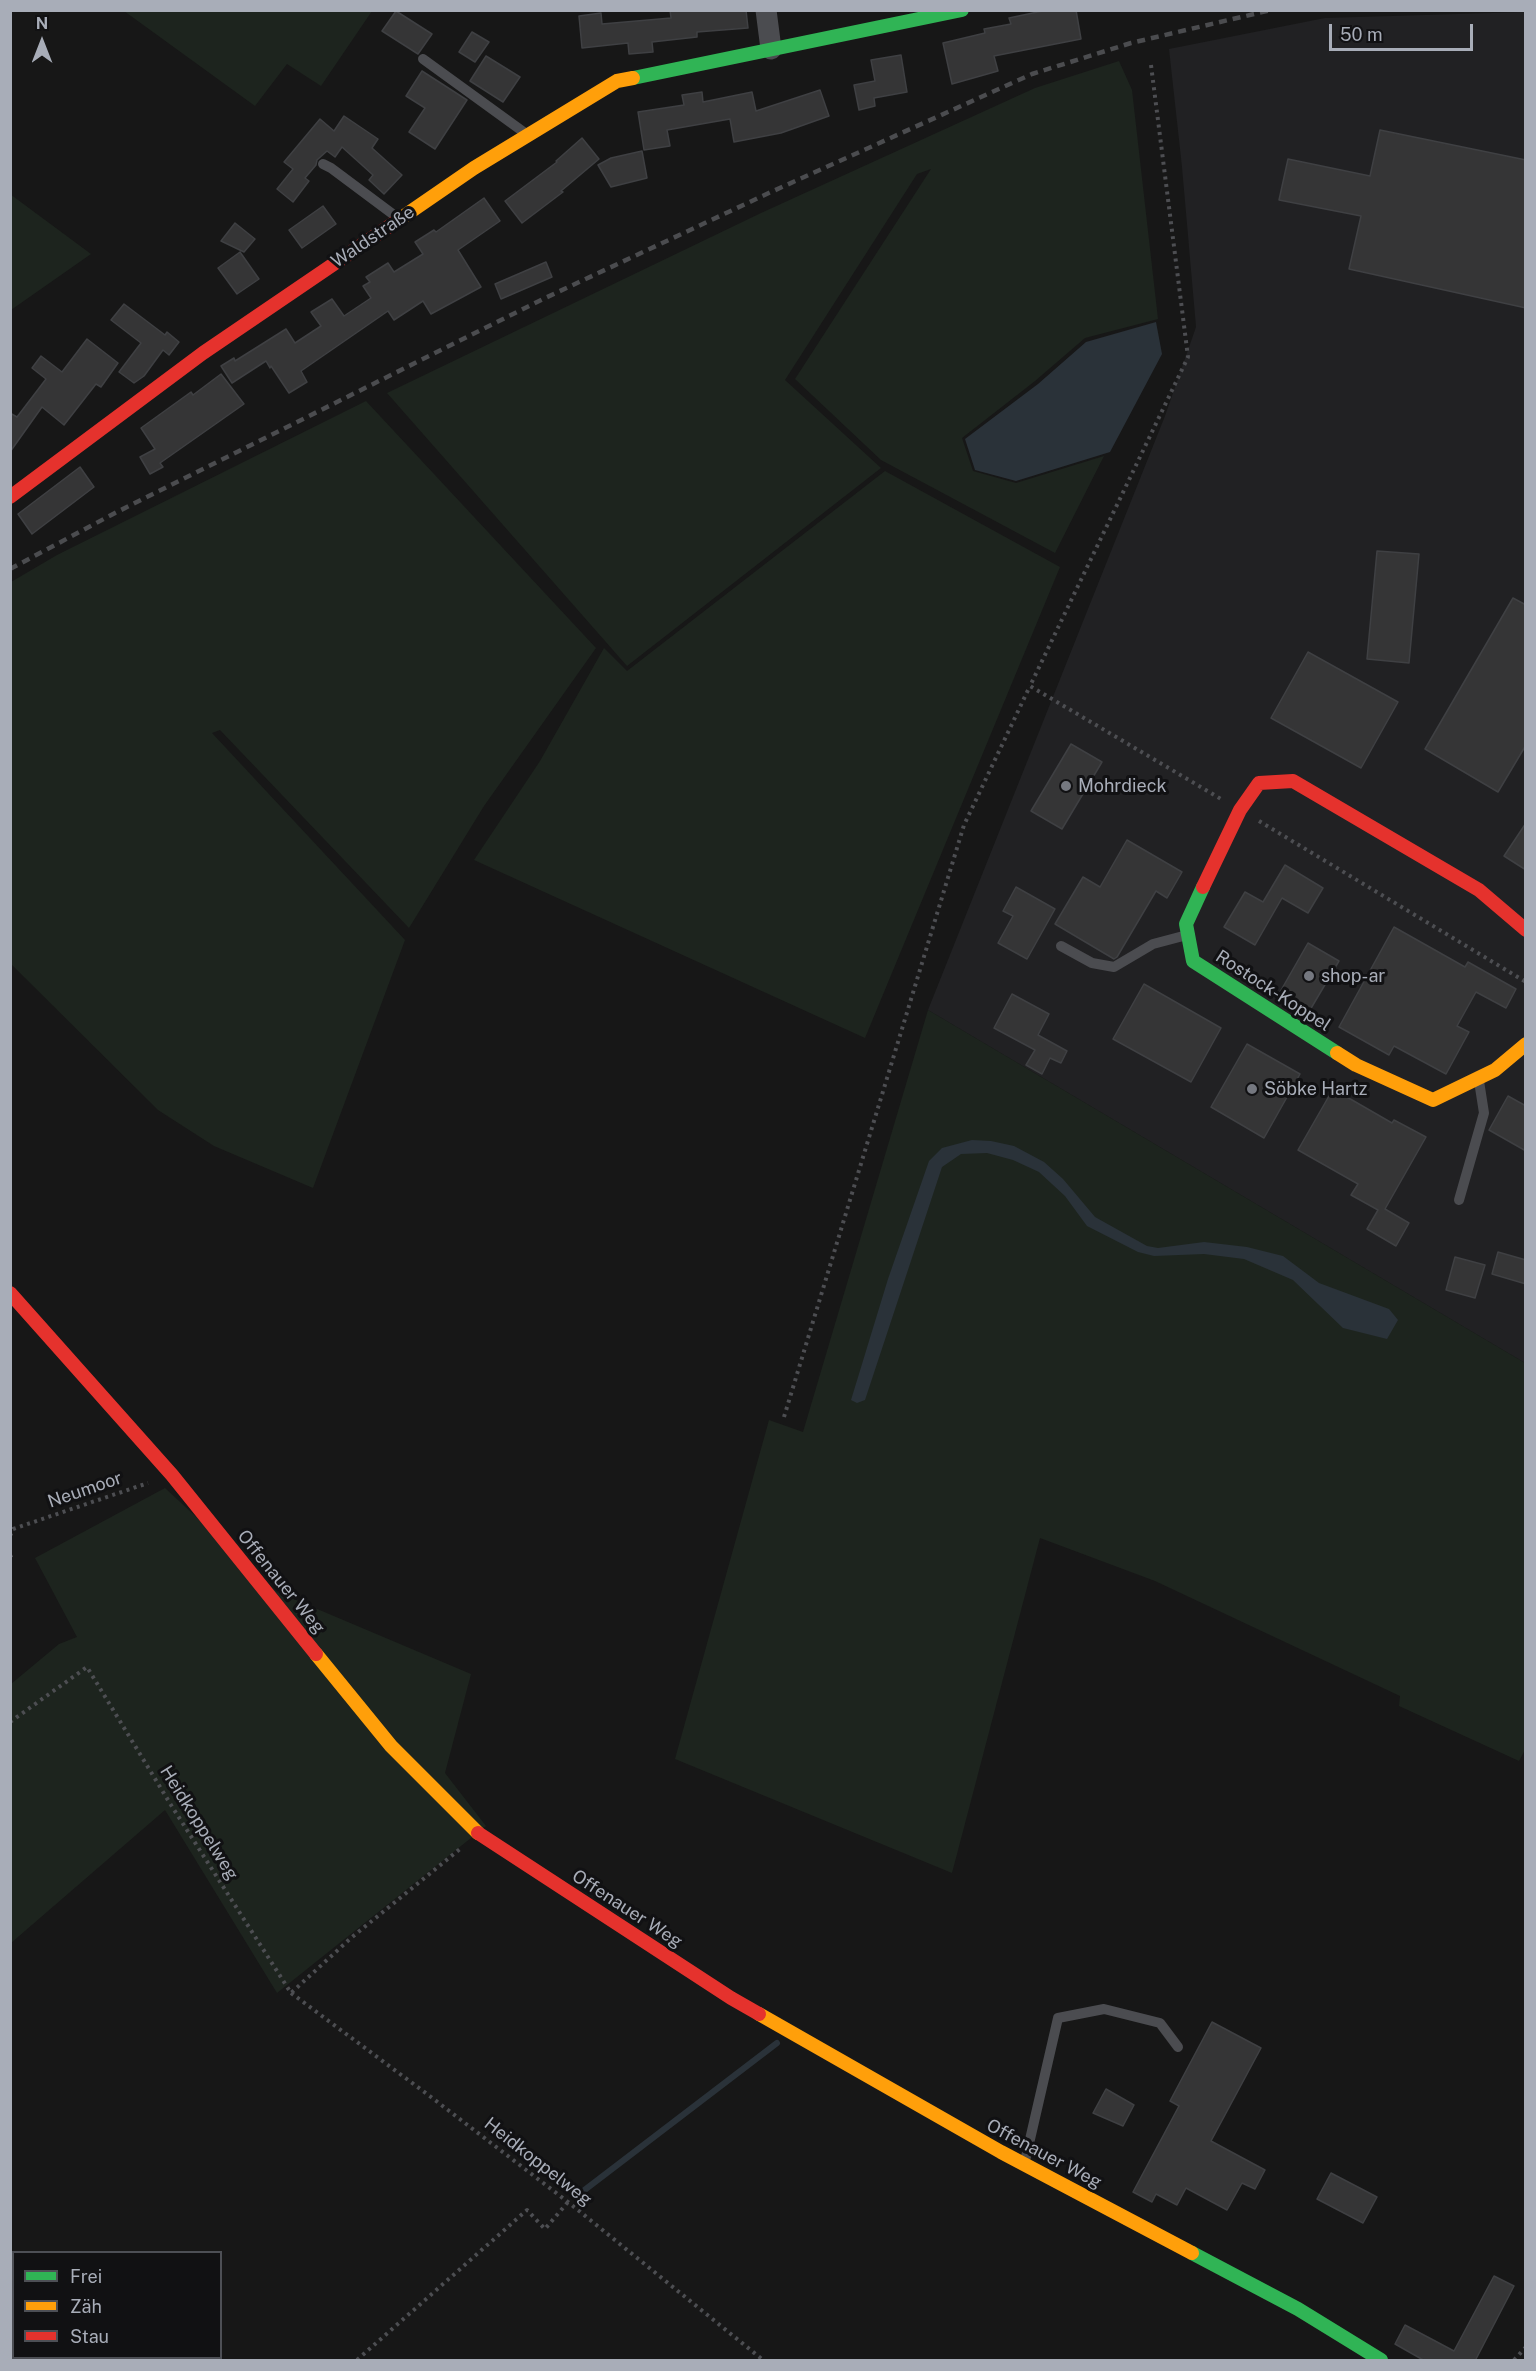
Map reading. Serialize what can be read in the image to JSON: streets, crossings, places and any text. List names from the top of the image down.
{
  "streets": {
    "street": ["Waldstraße", "Rostock-Koppel", "Offenauer Weg"],
    "path": ["Neumoor", "Heidkoppelweg"]
  },
  "crossings": [
    ["Neumoor", "Offenauer Weg"]
  ],
  "places": ["Mohrdieck", "shop-ar", "Söbke Hartz"],
  "legend": ["Frei", "Zäh", "Stau"],
  "scale_bar": "50 m",
  "north": "top"
}
